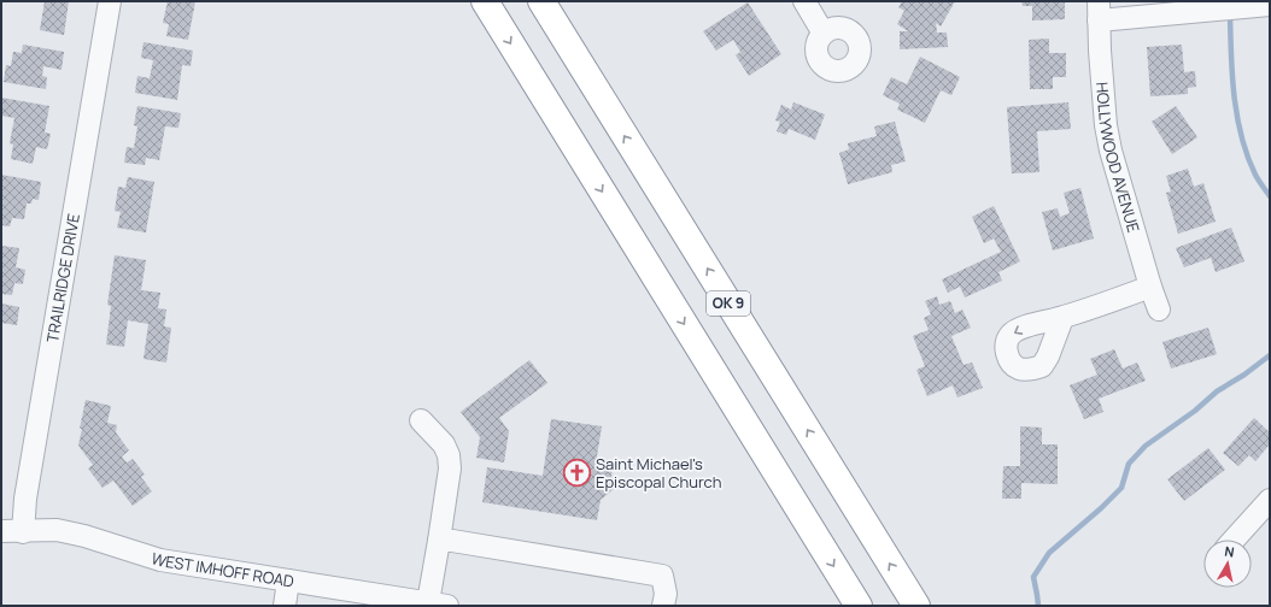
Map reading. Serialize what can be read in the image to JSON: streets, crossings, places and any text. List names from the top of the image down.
{
  "streets": {
    "highway": ["OK 9"],
    "street": ["HOLLYWOOD AVENUE", "TRAILRIDGE DRIVE", "WEST IMHOFF ROAD"]
  },
  "crossings": [
    ["TRAILRIDGE DRIVE", "WEST IMHOFF ROAD"]
  ],
  "places": {
    "church": ["Saint Michael's Episcopal Church"]
  },
  "north": "top"
}
